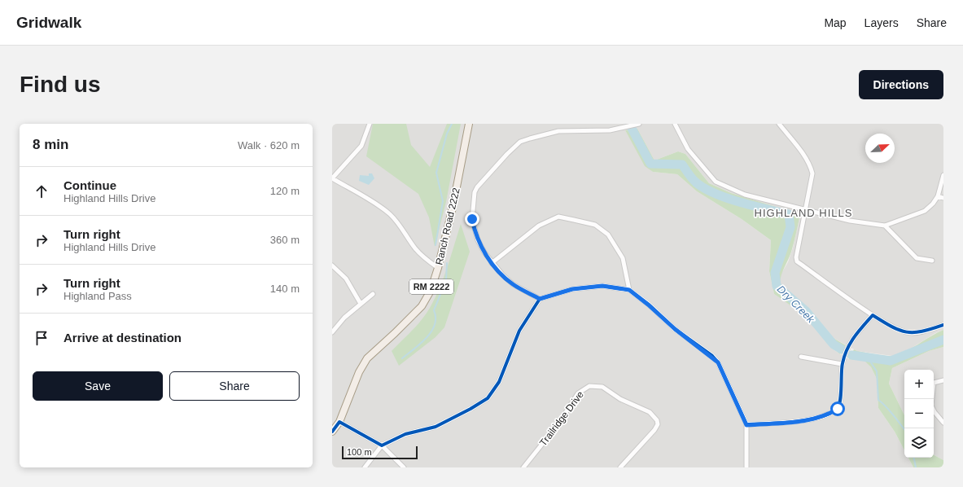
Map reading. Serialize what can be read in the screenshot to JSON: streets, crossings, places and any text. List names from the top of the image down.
{
  "streets": {
    "main road": ["Ranch Road 2222", "RM 2222"],
    "street": ["Trailridge Drive"]
  },
  "districts": ["HIGHLAND HILLS"],
  "water": ["Dry Creek"],
  "scale_bar": "100 m",
  "north": "top right",
  "page": {
    "header": "Gridwalk",
    "nav": ["Map", "Layers", "Share"],
    "buttons": [
      "Directions",
      ["Save", "Share"]
    ],
    "title": "Find us",
    "heading": ["8 min", "Walk · 620 m"],
    "list": [
      ["Continue", "Highland Hills Drive", "120 m"],
      ["Turn right", "Highland Hills Drive", "360 m"],
      ["Turn right", "Highland Pass", "140 m"],
      "Arrive at destination"
    ],
    "map_buttons": ["+", "−"],
    "scale": "100 m"
  }
}
